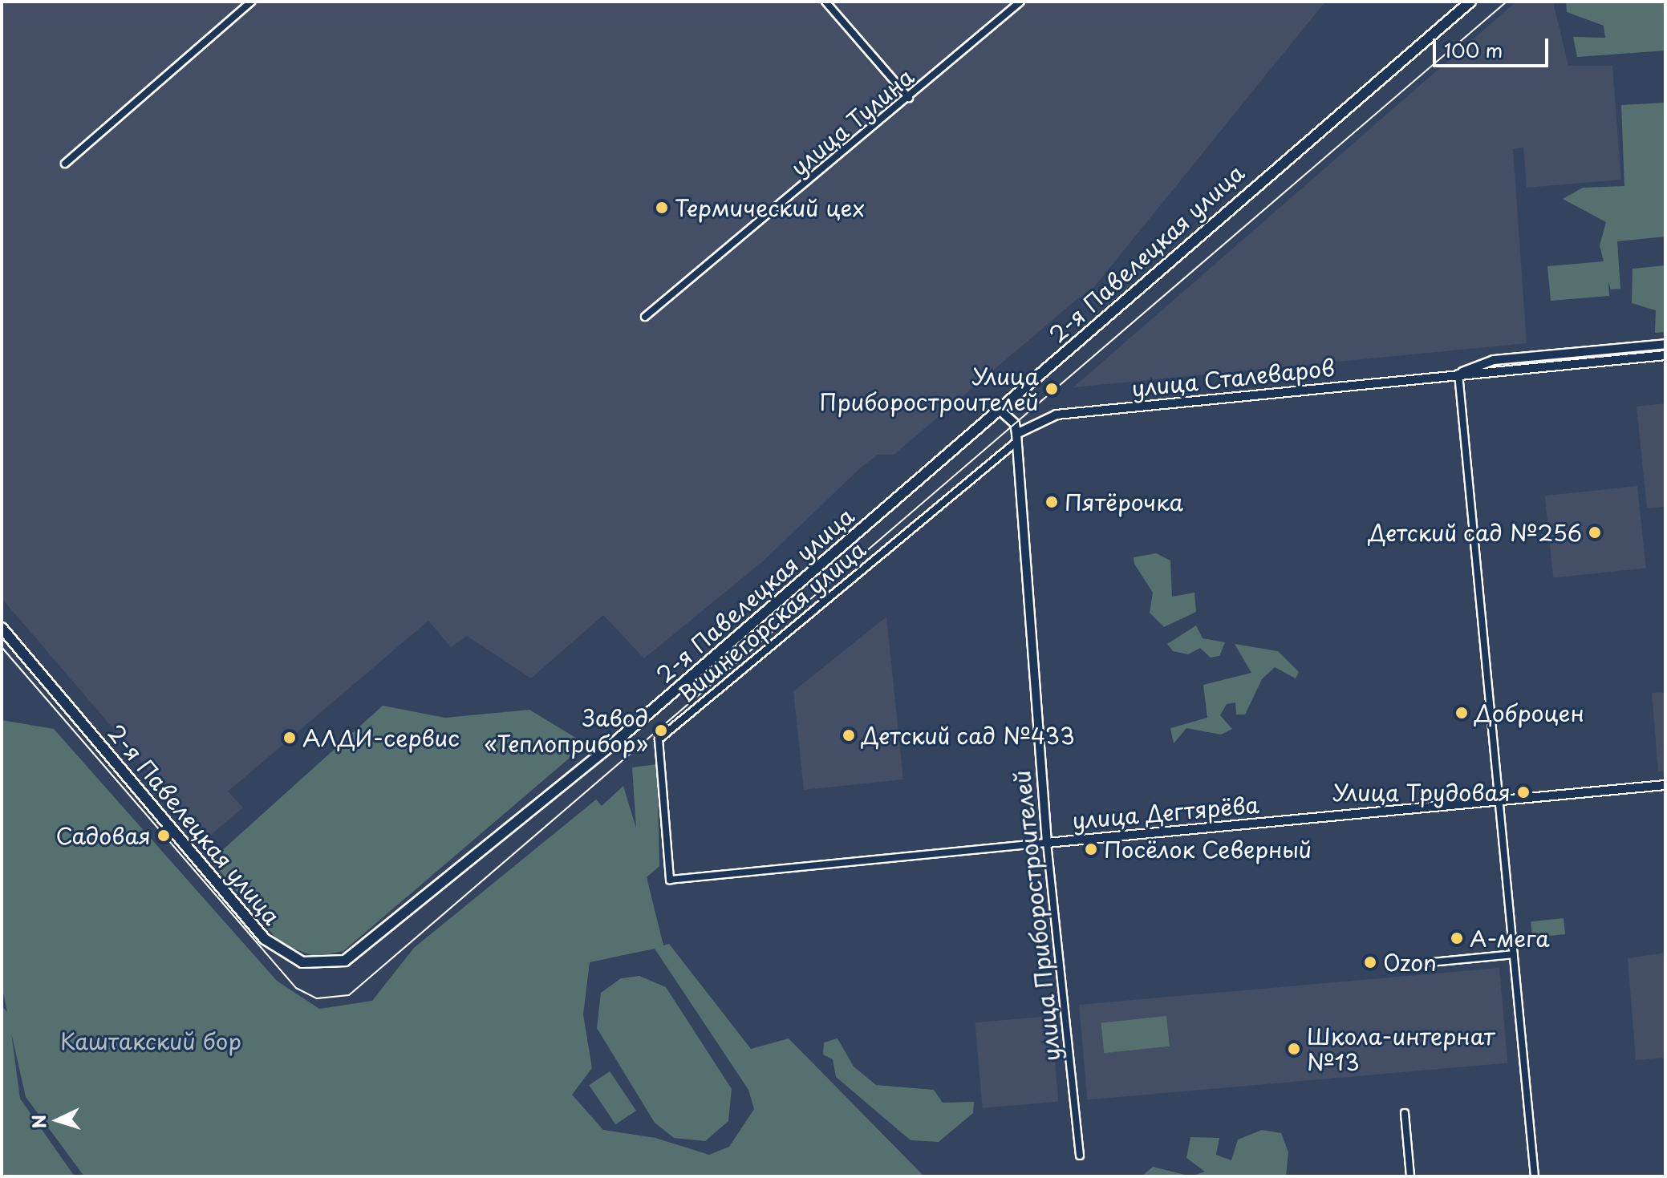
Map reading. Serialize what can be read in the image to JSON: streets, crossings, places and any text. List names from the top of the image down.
{
  "streets": {
    "main road": ["2-я Павелецкая улица"],
    "street": [
      "улица Тулина",
      "улица Сталеваров",
      "Вишнегорская улица",
      "улица Дегтярёва",
      "улица Приборостроителей"
    ]
  },
  "crossings": [
    ["улица Сталеваров", "Вишнегорская улица"],
    ["улица Сталеваров", "улица Приборостроителей"],
    ["Вишнегорская улица", "улица Дегтярёва"],
    ["Вишнегорская улица", "улица Приборостроителей"],
    ["улица Дегтярёва", "улица Приборостроителей"]
  ],
  "parks": ["Каштакский бор"],
  "places": [
    "Термический цех",
    "Улица Приборостроителей",
    "Пятёрочка",
    "Детский сад №256",
    "Доброцен",
    "Завод «Теплоприбор»",
    "Детский сад №433",
    "АЛДИ-сервис",
    "Улица Трудовая",
    "Садовая",
    "Посёлок Северный",
    "А-мега",
    "Ozon",
    "Школа-интернат №13"
  ],
  "scale_bar": "100 m",
  "north": "left"
}
